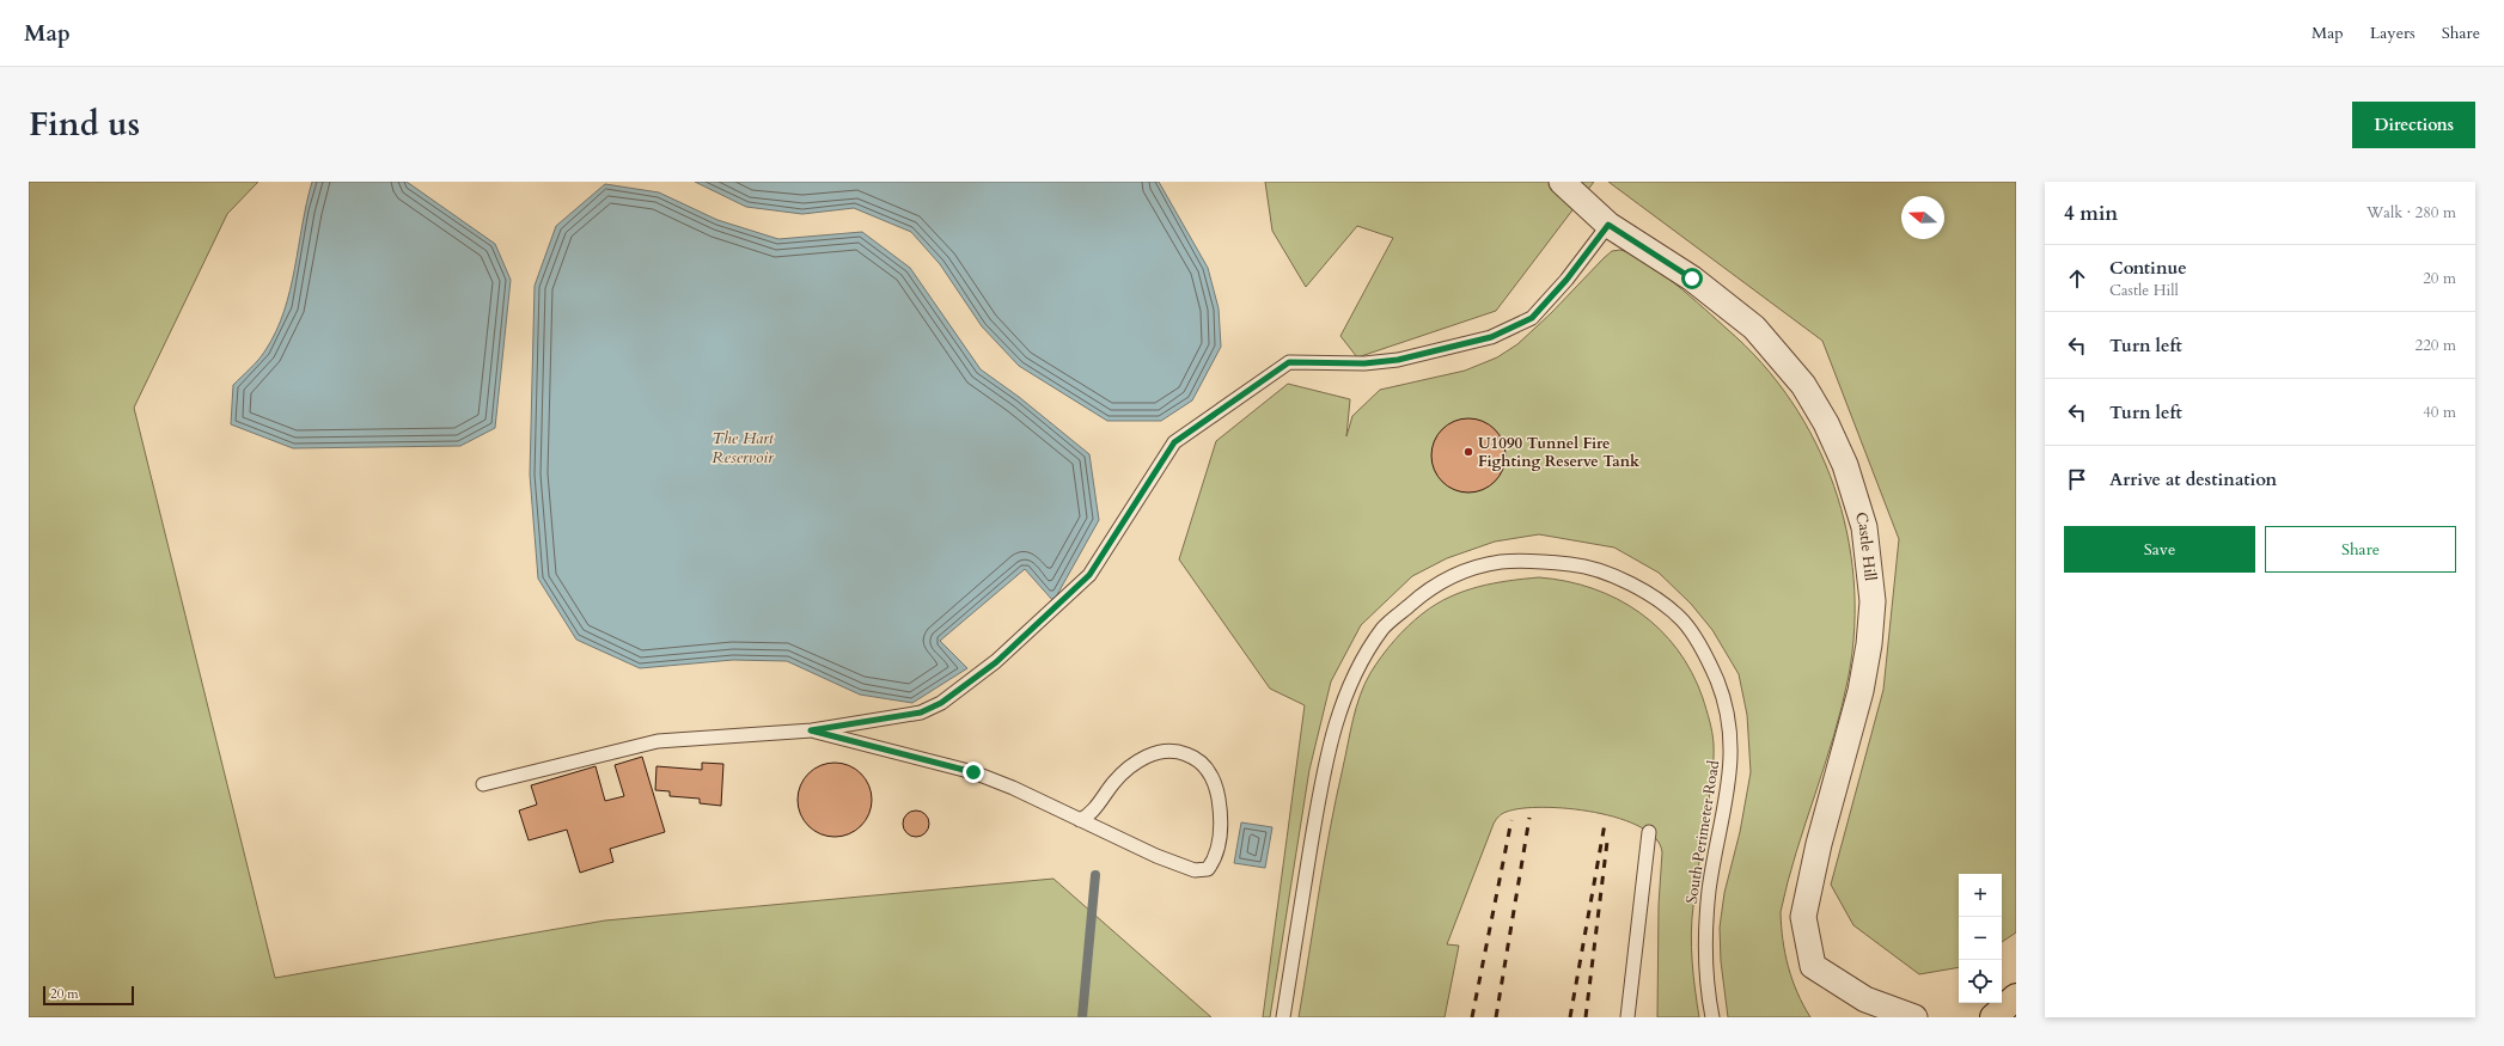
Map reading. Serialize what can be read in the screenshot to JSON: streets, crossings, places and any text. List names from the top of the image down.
{
  "streets": {
    "street": ["Castle Hill"],
    "lane": ["South Perimeter Road"]
  },
  "water": ["The Hart Reservoir"],
  "places": ["U1090 Tunnel Fire Fighting Reserve Tank"],
  "scale_bar": "20 m",
  "north": "left",
  "page": {
    "header": "Map",
    "nav": ["Map", "Layers", "Share"],
    "title": "Find us",
    "buttons": [
      "Directions",
      ["Save", "Share"]
    ],
    "heading": ["4 min", "Walk · 280 m"],
    "list": [
      ["Continue", "Castle Hill", "20 m"],
      ["Turn left", "220 m"],
      ["Turn left", "40 m"],
      "Arrive at destination"
    ],
    "map_buttons": ["+", "−"],
    "scale": "20 m"
  }
}
